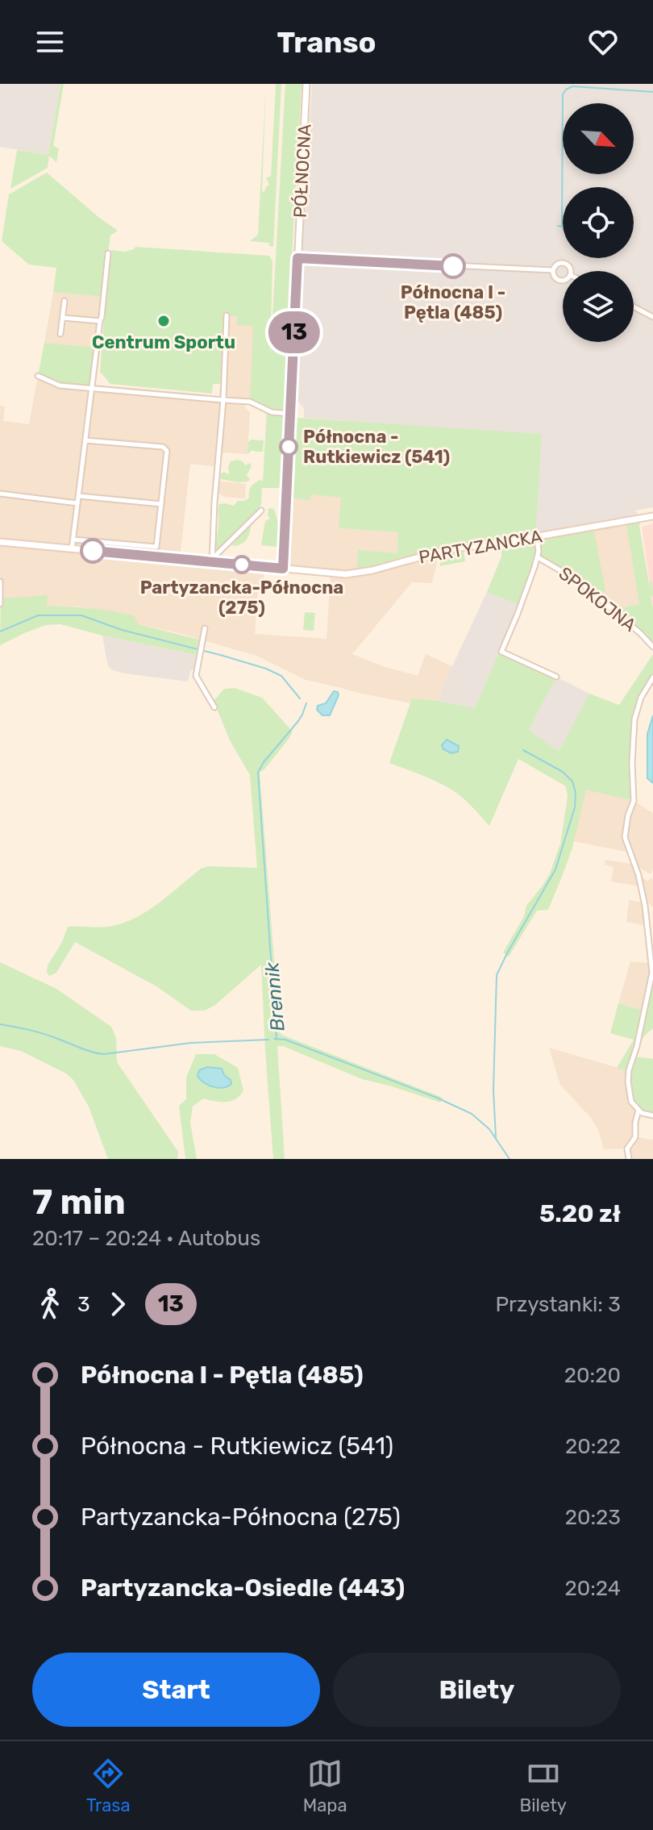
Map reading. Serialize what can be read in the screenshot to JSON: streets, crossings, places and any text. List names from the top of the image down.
{
  "streets": {
    "main road": ["PÓŁNOCNA", "PARTYZANCKA"],
    "street": ["SPOKOJNA"]
  },
  "crossings": [
    ["PÓŁNOCNA", "PARTYZANCKA"]
  ],
  "water": ["Brennik"],
  "places": [
    "Północna I - Pętla (485)",
    "Centrum Sportu",
    "Północna - Rutkiewicz (541)",
    "Partyzancka-Północna (275)"
  ],
  "lines": ["bus line 13"],
  "north": "bottom right",
  "page": {
    "header": "Transo",
    "on_map": "13",
    "heading": ["7 min", "20:17 – 20:24 · Autobus", "5.20 zł"],
    "legs": ["3", "13", "Przystanki: 3"],
    "list": [
      {
        "name": "Północna I - Pętla (485)",
        "value": "20:20"
      },
      {
        "name": "Północna - Rutkiewicz (541)",
        "value": "20:22"
      },
      {
        "name": "Partyzancka-Północna (275)",
        "value": "20:23"
      },
      {
        "name": "Partyzancka-Osiedle (443)",
        "value": "20:24"
      }
    ],
    "buttons": ["Start", "Bilety"],
    "tabs": ["Trasa", "Mapa", "Bilety"]
  }
}
